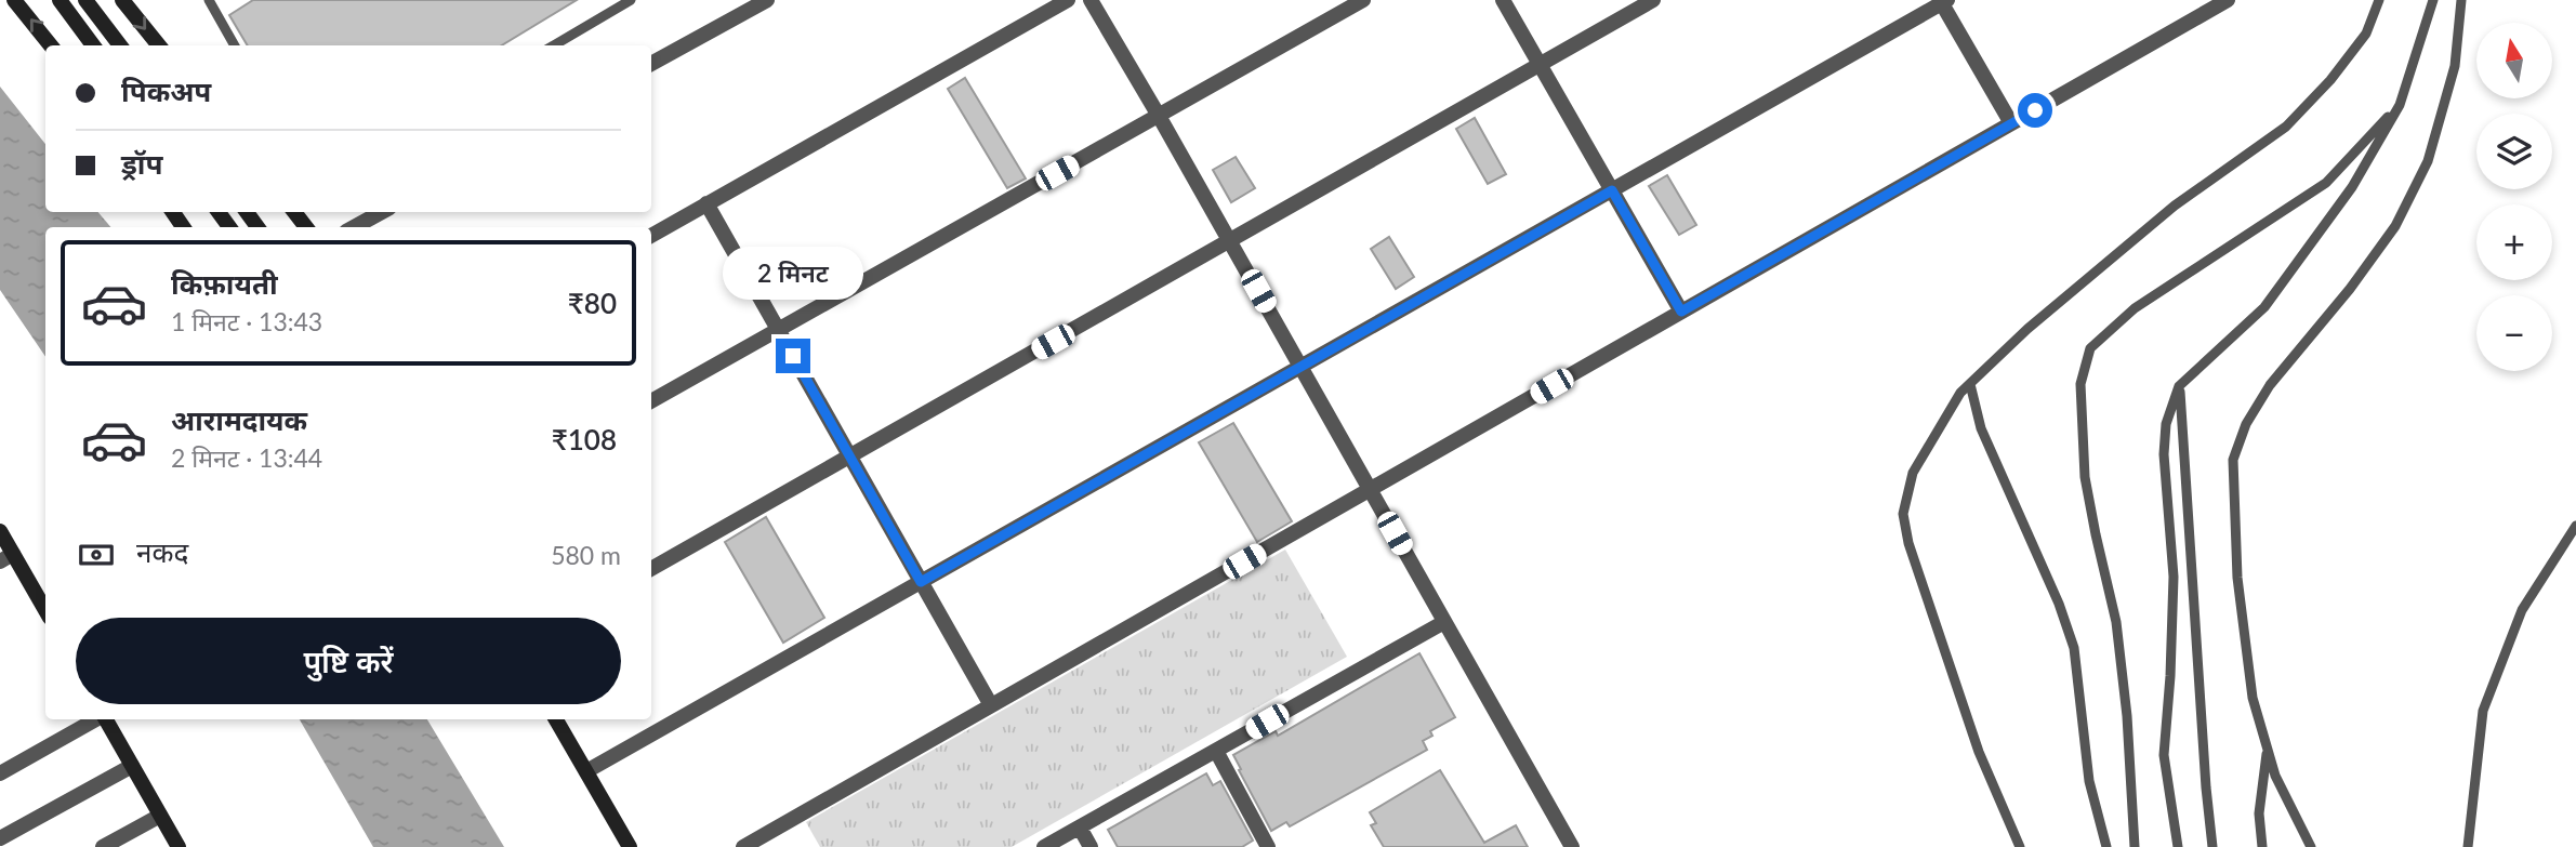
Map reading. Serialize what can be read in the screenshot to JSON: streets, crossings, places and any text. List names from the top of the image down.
{
  "north": "top",
  "page": {
    "map_buttons": ["+", "−"],
    "banner": ["पिकअप", "ड्रॉप"],
    "list": [
      {
        "name": "किफ़ायती",
        "note": "1 मिनट · 13:43",
        "value": "₹80"
      },
      {
        "name": "आरामदायक",
        "note": "2 मिनट · 13:44",
        "value": "₹108"
      }
    ],
    "bubble": "2 मिनट",
    "pay": ["नकद", "580 m"],
    "buttons": "पुष्टि करें"
  }
}
